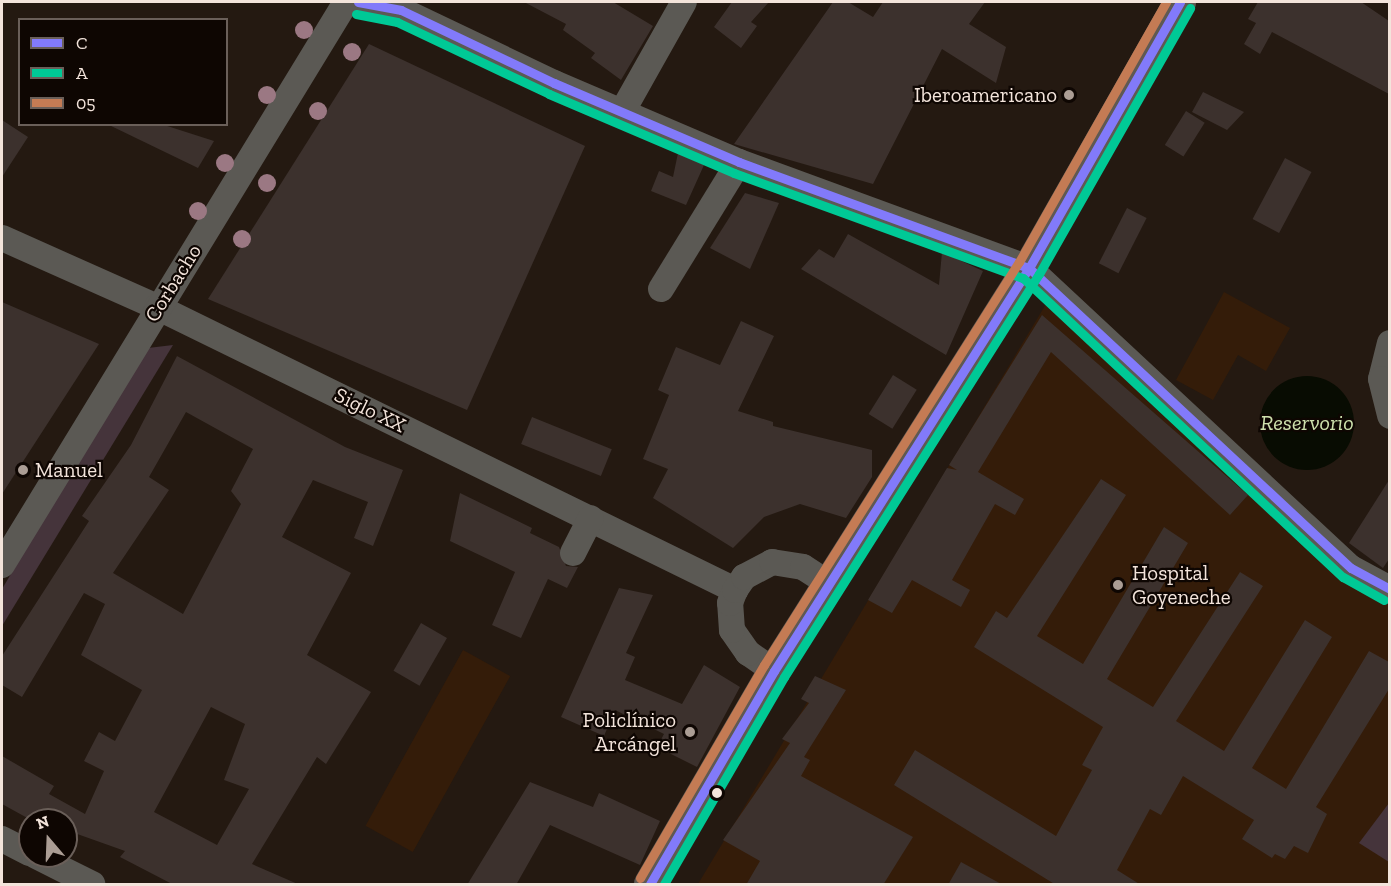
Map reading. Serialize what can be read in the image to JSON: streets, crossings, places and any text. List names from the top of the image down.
{
  "streets": {
    "street": ["Corbacho", "Siglo XX"]
  },
  "crossings": [
    ["Corbacho", "Siglo XX"]
  ],
  "water": ["Reservorio"],
  "places": [
    "Iberoamericano",
    "Manuel",
    "Hospital Goyeneche",
    "Policlínico Arcángel"
  ],
  "lines": ["transit line C", "transit line 05", "transit line A"],
  "legend": ["C", "A", "05"],
  "north": "top"
}
